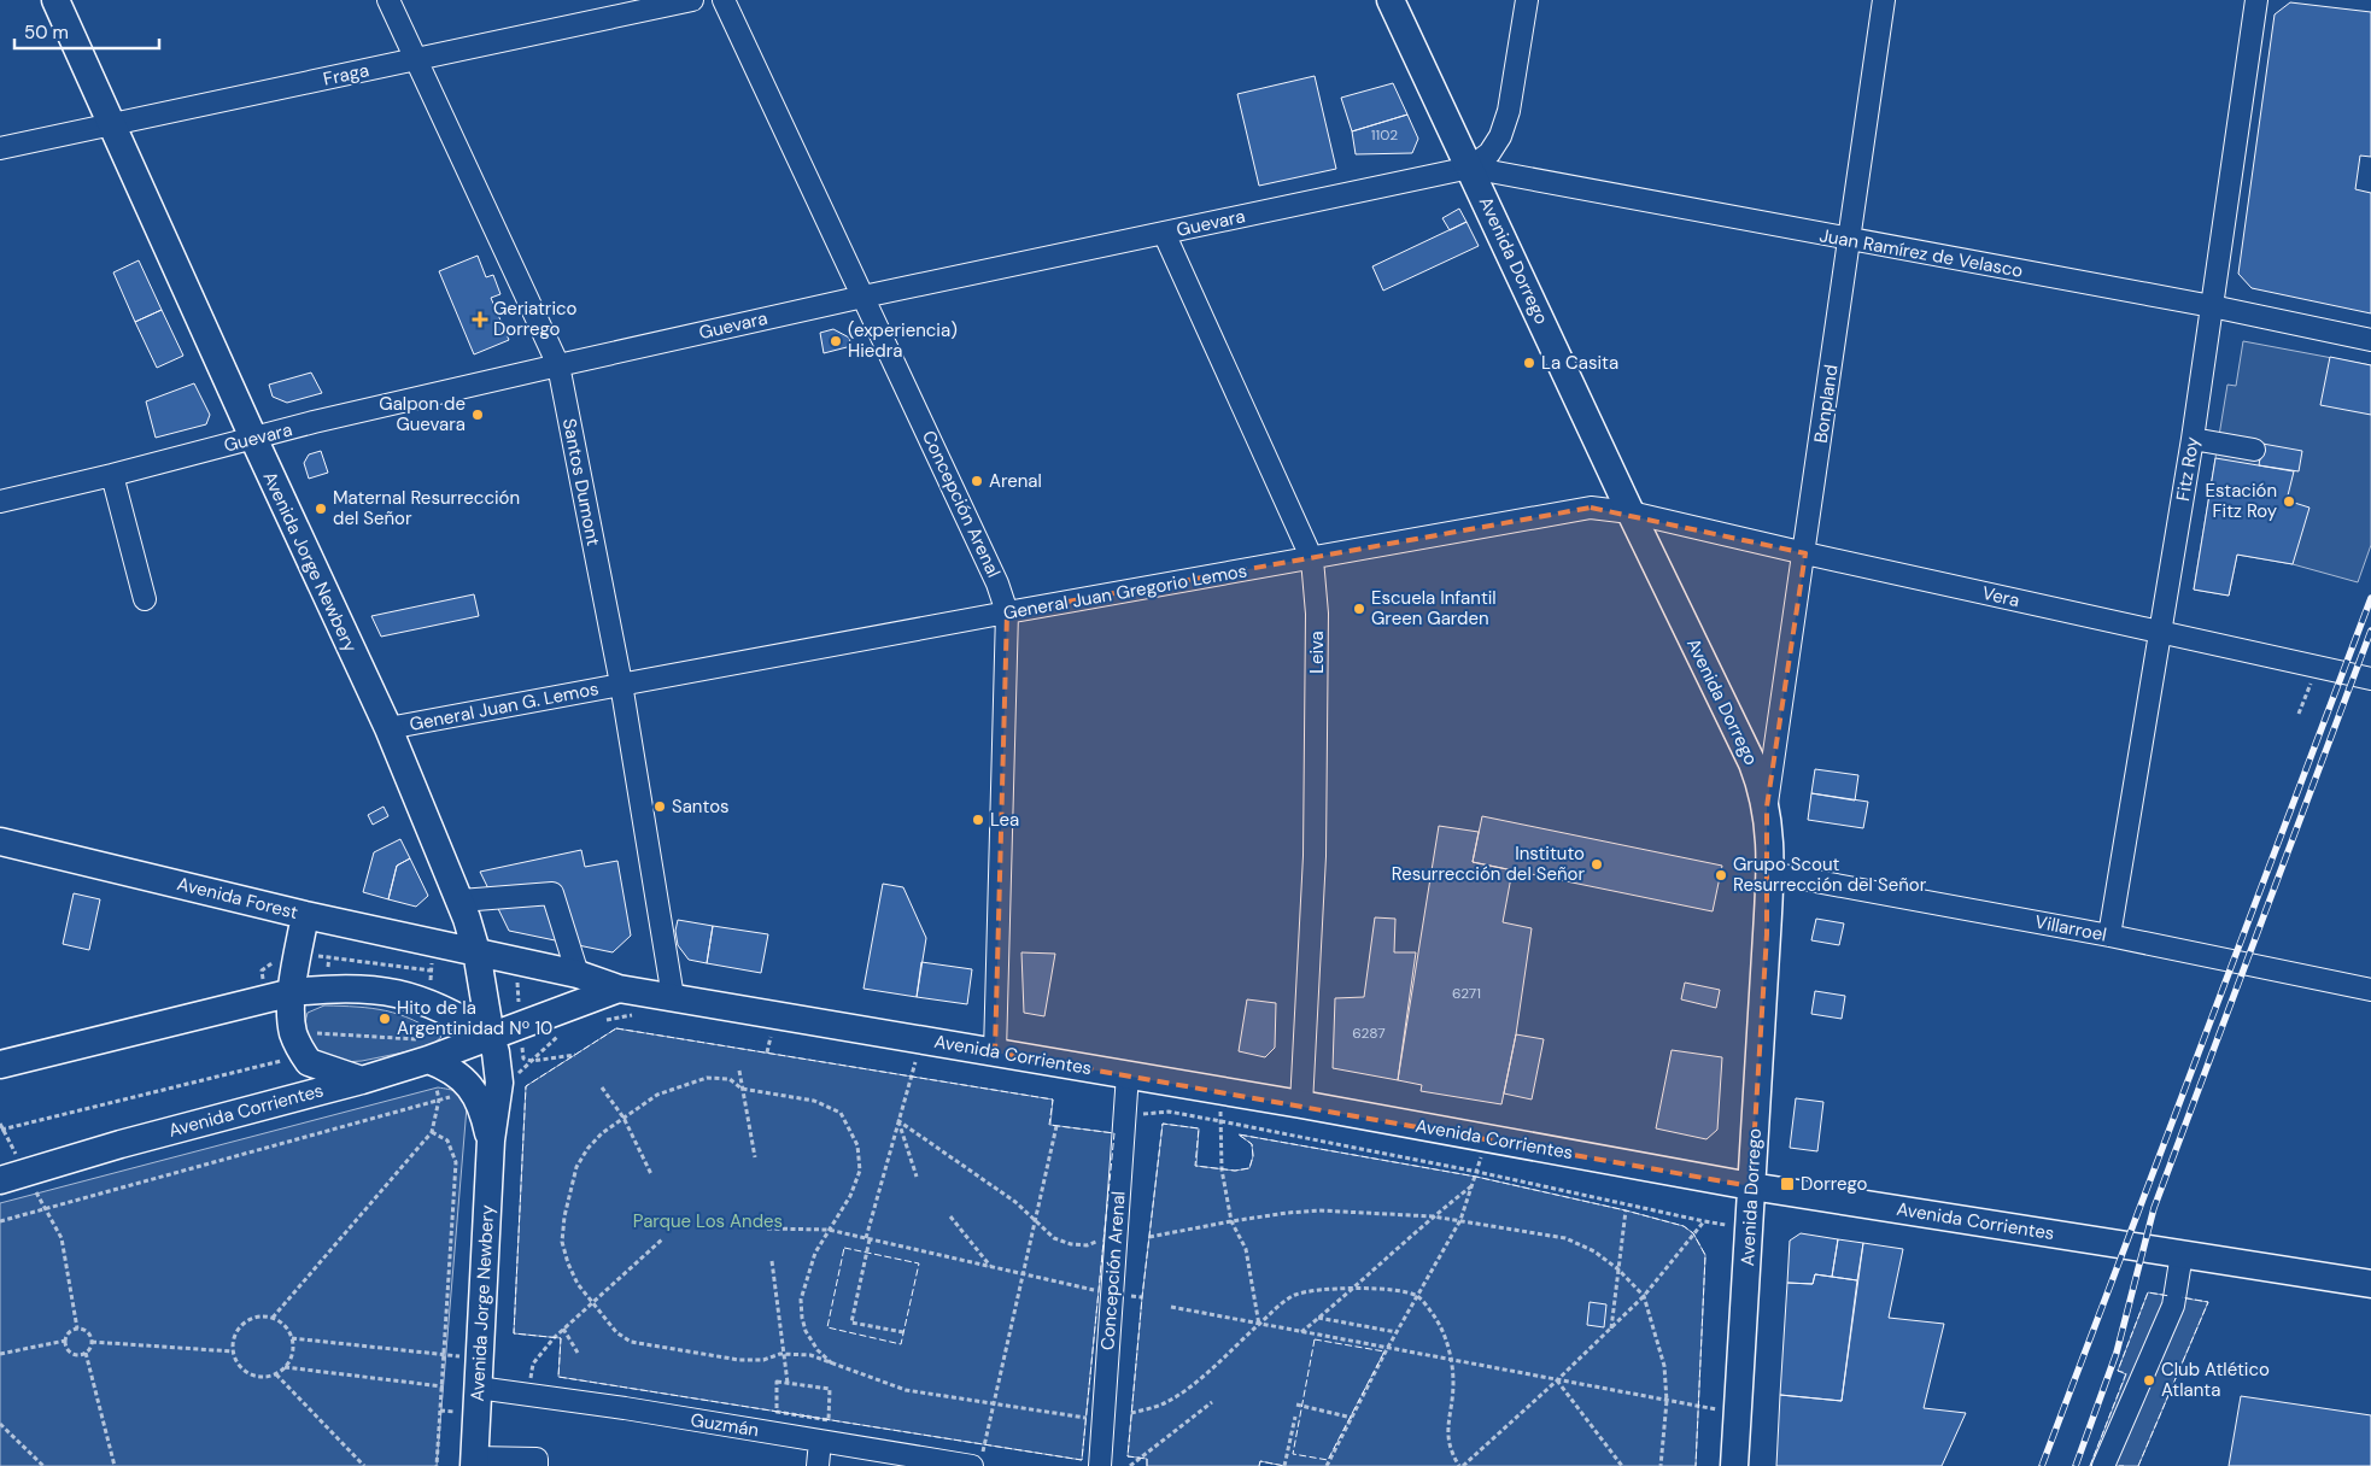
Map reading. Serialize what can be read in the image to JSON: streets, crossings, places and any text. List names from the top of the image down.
{
  "streets": {
    "main road": [
      "Avenida Dorrego",
      "Avenida Jorge Newbery",
      "Avenida Forest",
      "Avenida Corrientes"
    ],
    "street": [
      "Fraga",
      "Guevara",
      "Juan Ramírez de Velasco",
      "Bonpland",
      "Fitz Roy",
      "Santos Dumont",
      "Concepción Arenal",
      "General Juan Gregorio Lemos",
      "Vera",
      "Leiva",
      "General Juan G. Lemos",
      "Villarroel",
      "Guzmán"
    ]
  },
  "crossings": [
    ["Fraga", "Santos Dumont"],
    ["Fraga", "Avenida Jorge Newbery"],
    ["Guevara", "Juan Ramírez de Velasco"],
    ["Guevara", "Avenida Dorrego"],
    ["Guevara", "Santos Dumont"],
    ["Guevara", "Concepción Arenal"],
    ["Guevara", "Avenida Jorge Newbery"],
    ["Guevara", "Leiva"],
    ["Juan Ramírez de Velasco", "Avenida Dorrego"],
    ["Juan Ramírez de Velasco", "Bonpland"],
    ["Juan Ramírez de Velasco", "Fitz Roy"],
    ["Avenida Dorrego", "Bonpland"],
    ["Avenida Dorrego", "General Juan Gregorio Lemos"],
    ["Avenida Dorrego", "Vera"],
    ["Avenida Dorrego", "Villarroel"],
    ["Avenida Dorrego", "Avenida Corrientes"],
    ["Bonpland", "Vera"],
    ["Fitz Roy", "Vera"],
    ["Fitz Roy", "Villarroel"],
    ["Santos Dumont", "General Juan Gregorio Lemos"],
    ["Santos Dumont", "General Juan G. Lemos"],
    ["Santos Dumont", "Avenida Corrientes"],
    ["Concepción Arenal", "General Juan Gregorio Lemos"],
    ["Concepción Arenal", "Avenida Corrientes"],
    ["Avenida Jorge Newbery", "General Juan G. Lemos"],
    ["Avenida Jorge Newbery", "Avenida Forest"],
    ["Avenida Jorge Newbery", "Avenida Corrientes"],
    ["Avenida Jorge Newbery", "Guzmán"],
    ["General Juan Gregorio Lemos", "Vera"],
    ["General Juan Gregorio Lemos", "Leiva"],
    ["General Juan Gregorio Lemos", "General Juan G. Lemos"],
    ["Leiva", "Avenida Corrientes"],
    ["Avenida Forest", "Avenida Corrientes"]
  ],
  "parks": ["Parque Los Andes"],
  "places": {
    "health": ["Geriatrico Dorrego"],
    "other": [
      "(experiencia) Hiedra",
      "La Casita",
      "Galpon de Guevara",
      "Arenal",
      "Estación Fitz Roy",
      "Maternal Resurrección del Señor",
      "Escuela Infantil Green Garden",
      "Santos",
      "Lea",
      "Instituto Resurrección del Señor",
      "Grupo Scout Resurrección del Señor",
      "Hito de la Argentinidad Nº 10",
      "Club Atlético Atlanta"
    ],
    "transit": ["Dorrego"]
  },
  "house_numbers": ["1102", "6271", "6287"],
  "scale_bar": "50 m"
}
